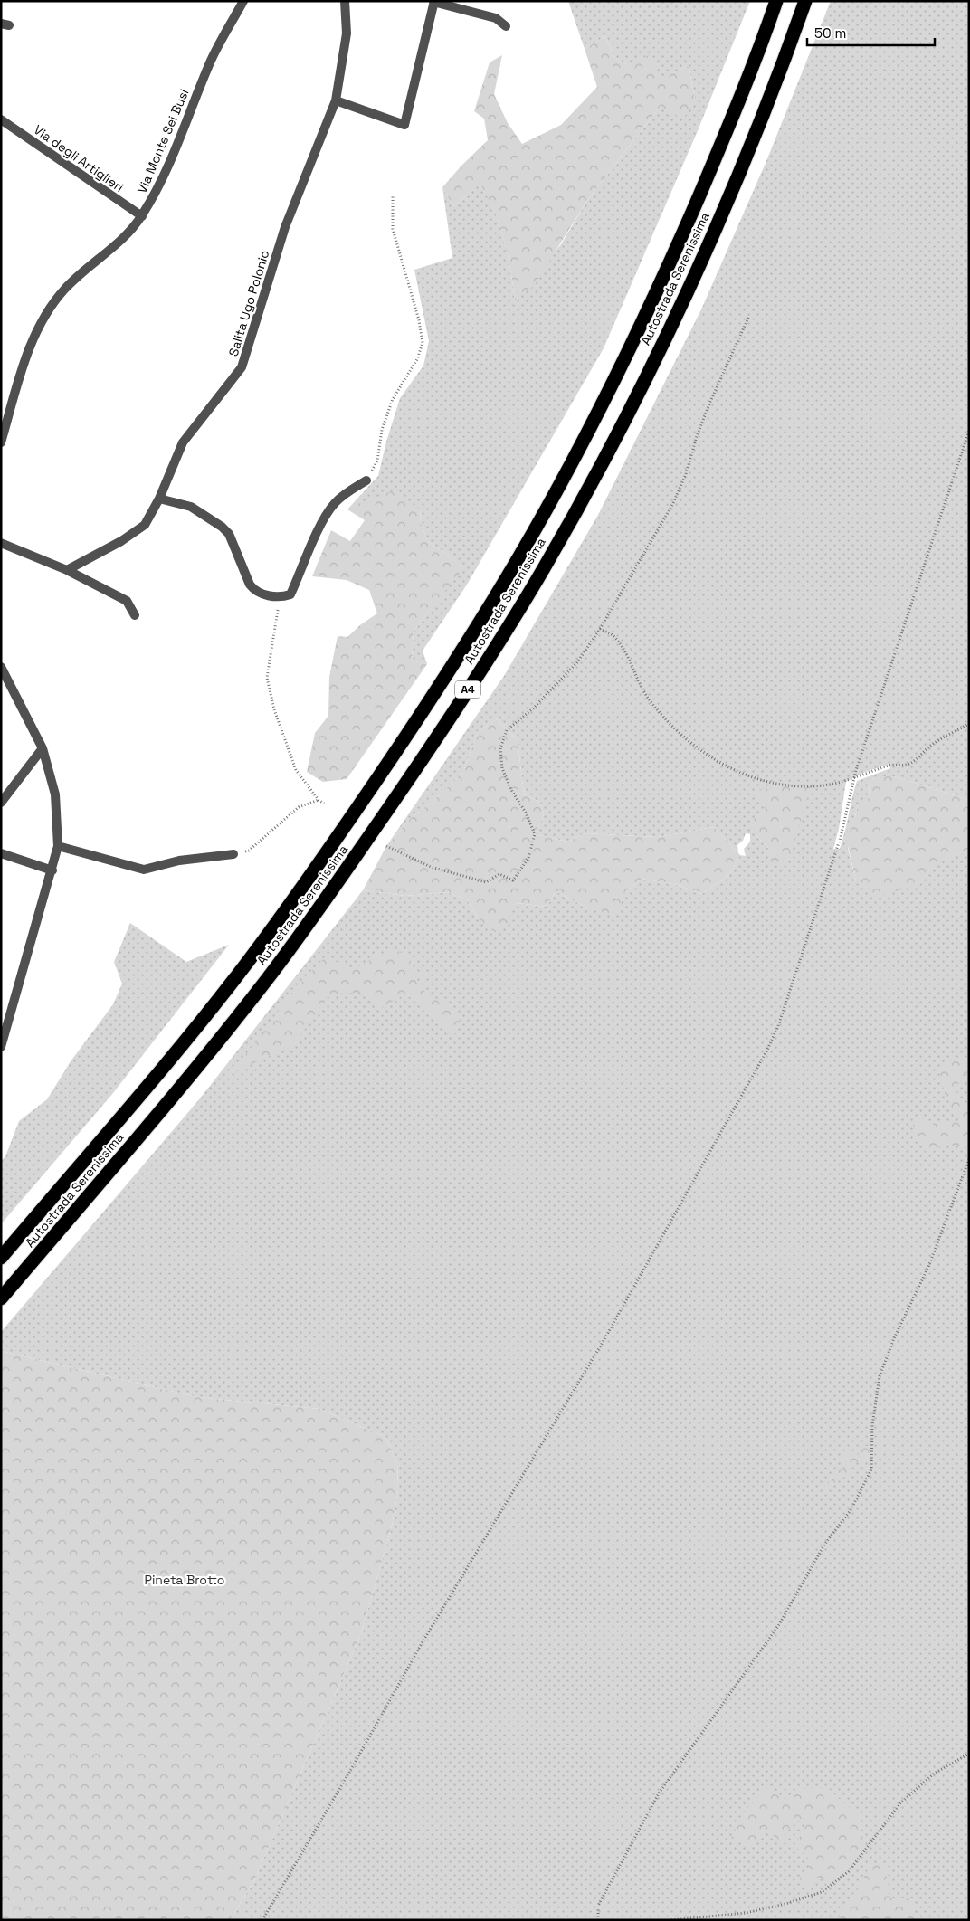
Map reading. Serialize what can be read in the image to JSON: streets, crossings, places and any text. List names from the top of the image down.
{
  "streets": {
    "highway": ["Autostrada Serenissima", "A4"],
    "street": ["Via Monte Sei Busi", "Via degli Artiglieri", "Salita Ugo Polonio"]
  },
  "crossings": [
    ["Via Monte Sei Busi", "Via degli Artiglieri"]
  ],
  "parks": ["Pineta Brotto"],
  "scale_bar": "50 m"
}
